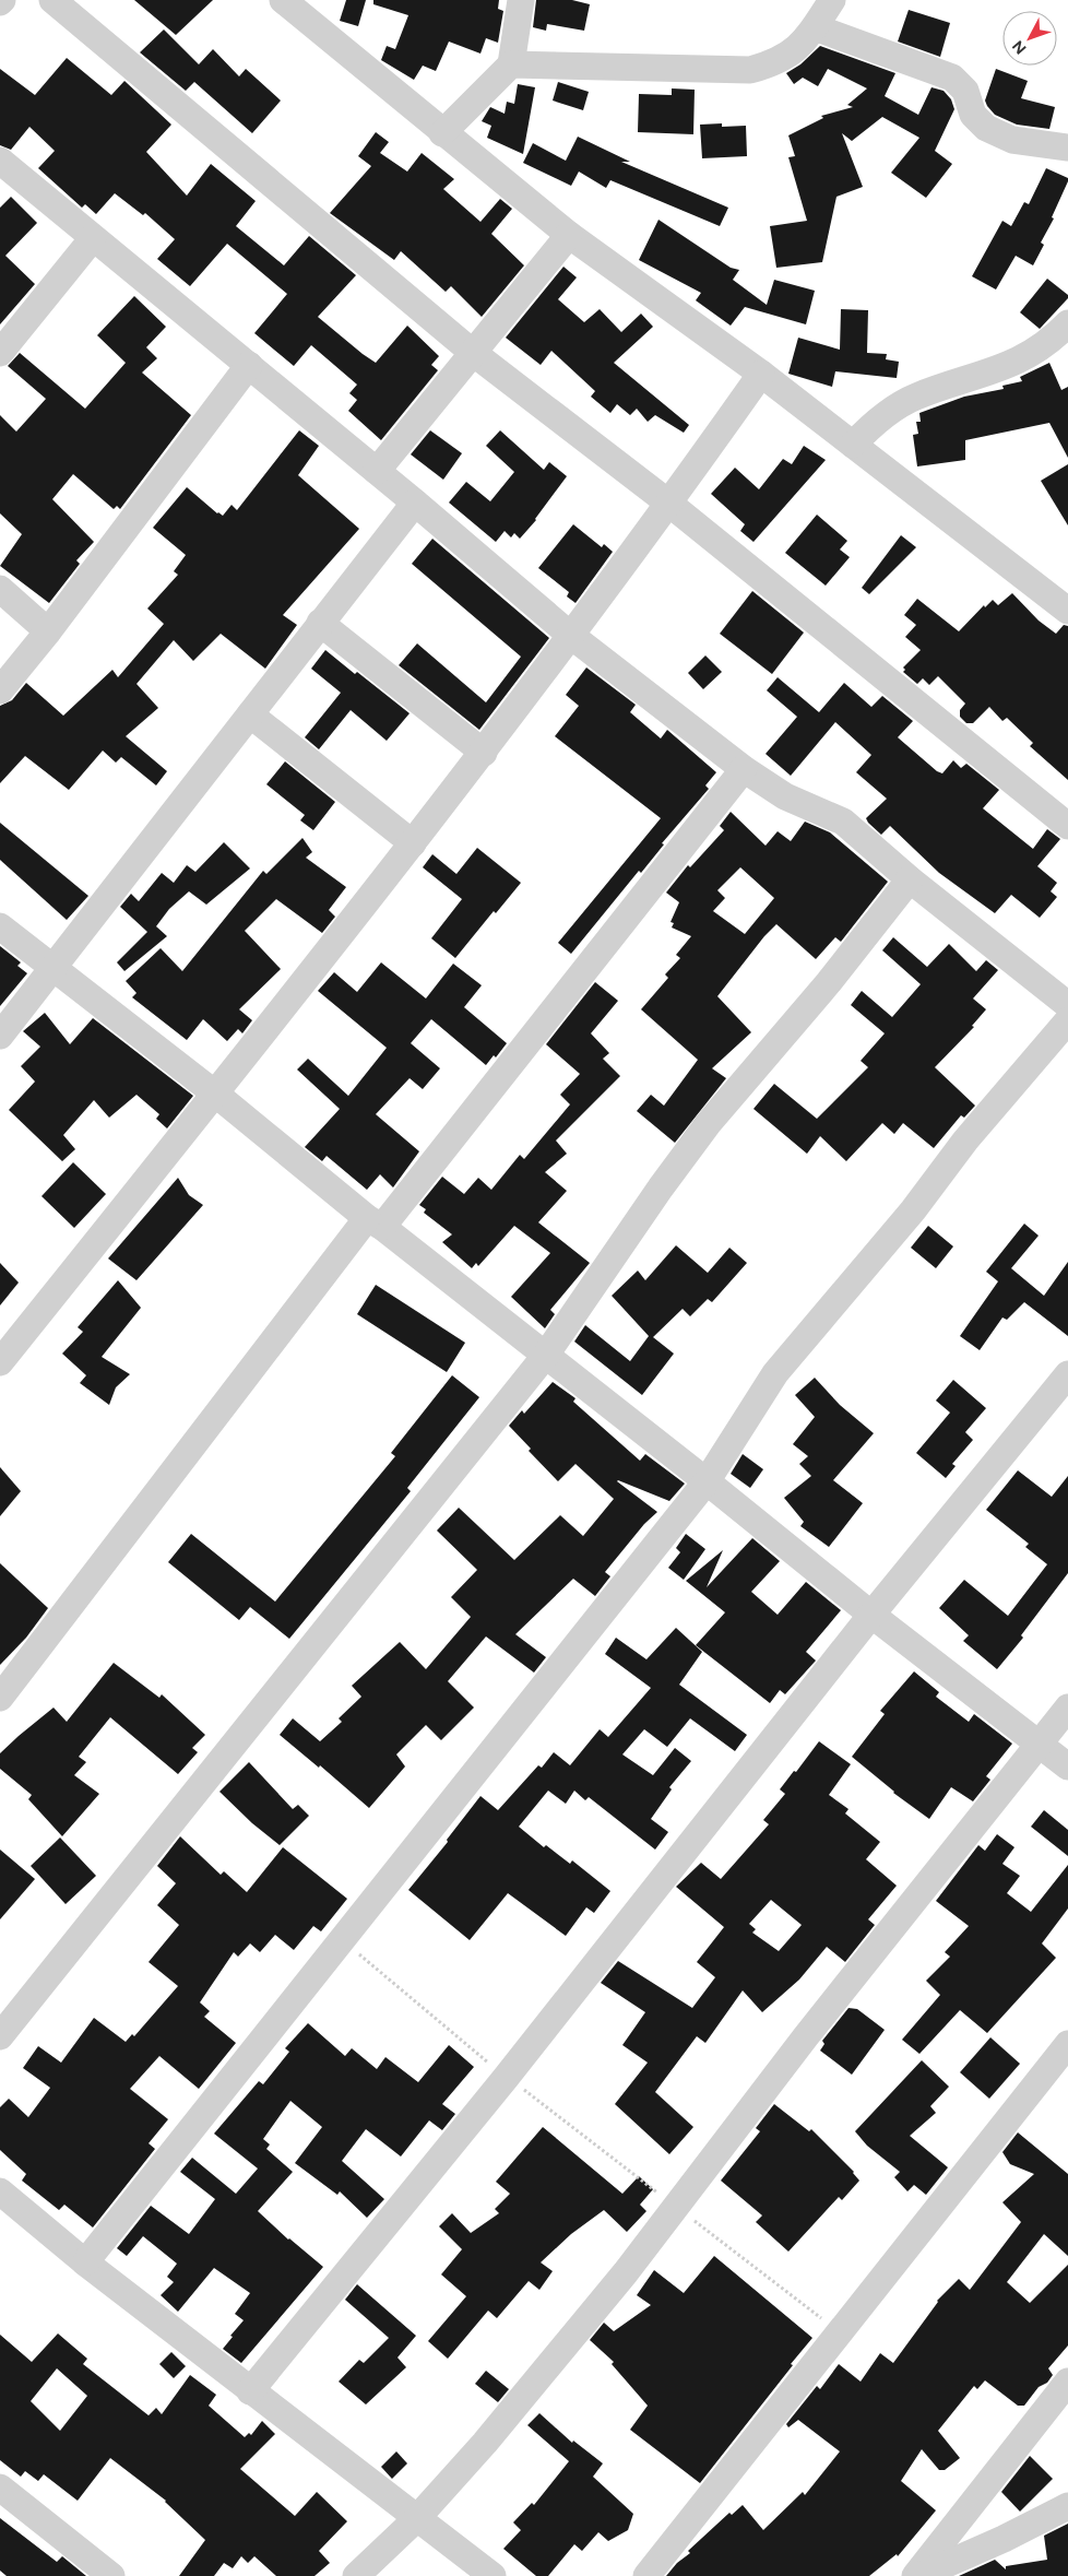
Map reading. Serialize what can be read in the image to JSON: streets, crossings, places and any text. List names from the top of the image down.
{
  "north": "bottom left"
}
